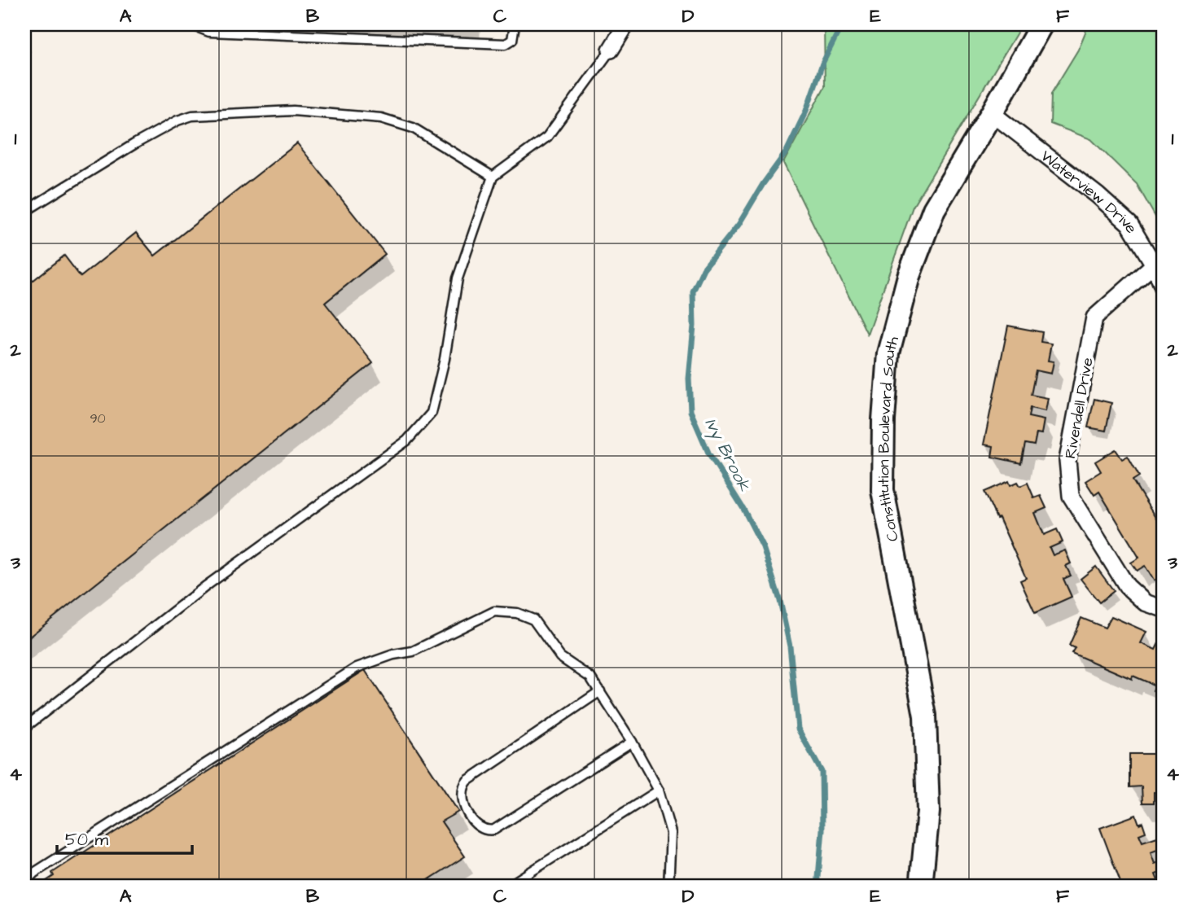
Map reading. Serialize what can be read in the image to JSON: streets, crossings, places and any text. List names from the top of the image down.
{
  "streets": {
    "main road": ["Constitution Boulevard South"],
    "street": ["Waterview Drive", "Rivendell Drive"]
  },
  "crossings": [
    ["Waterview Drive", "Rivendell Drive"],
    ["Waterview Drive", "Constitution Boulevard South"]
  ],
  "water": ["Ivy Brook"],
  "house_numbers": ["90"],
  "scale_bar": "50 m",
  "grid": {
    "columns": [
      "A",
      "B",
      "C",
      "D",
      "E",
      "F"
    ],
    "rows": [
      "1",
      "2",
      "3",
      "4"
    ]
  }
}
